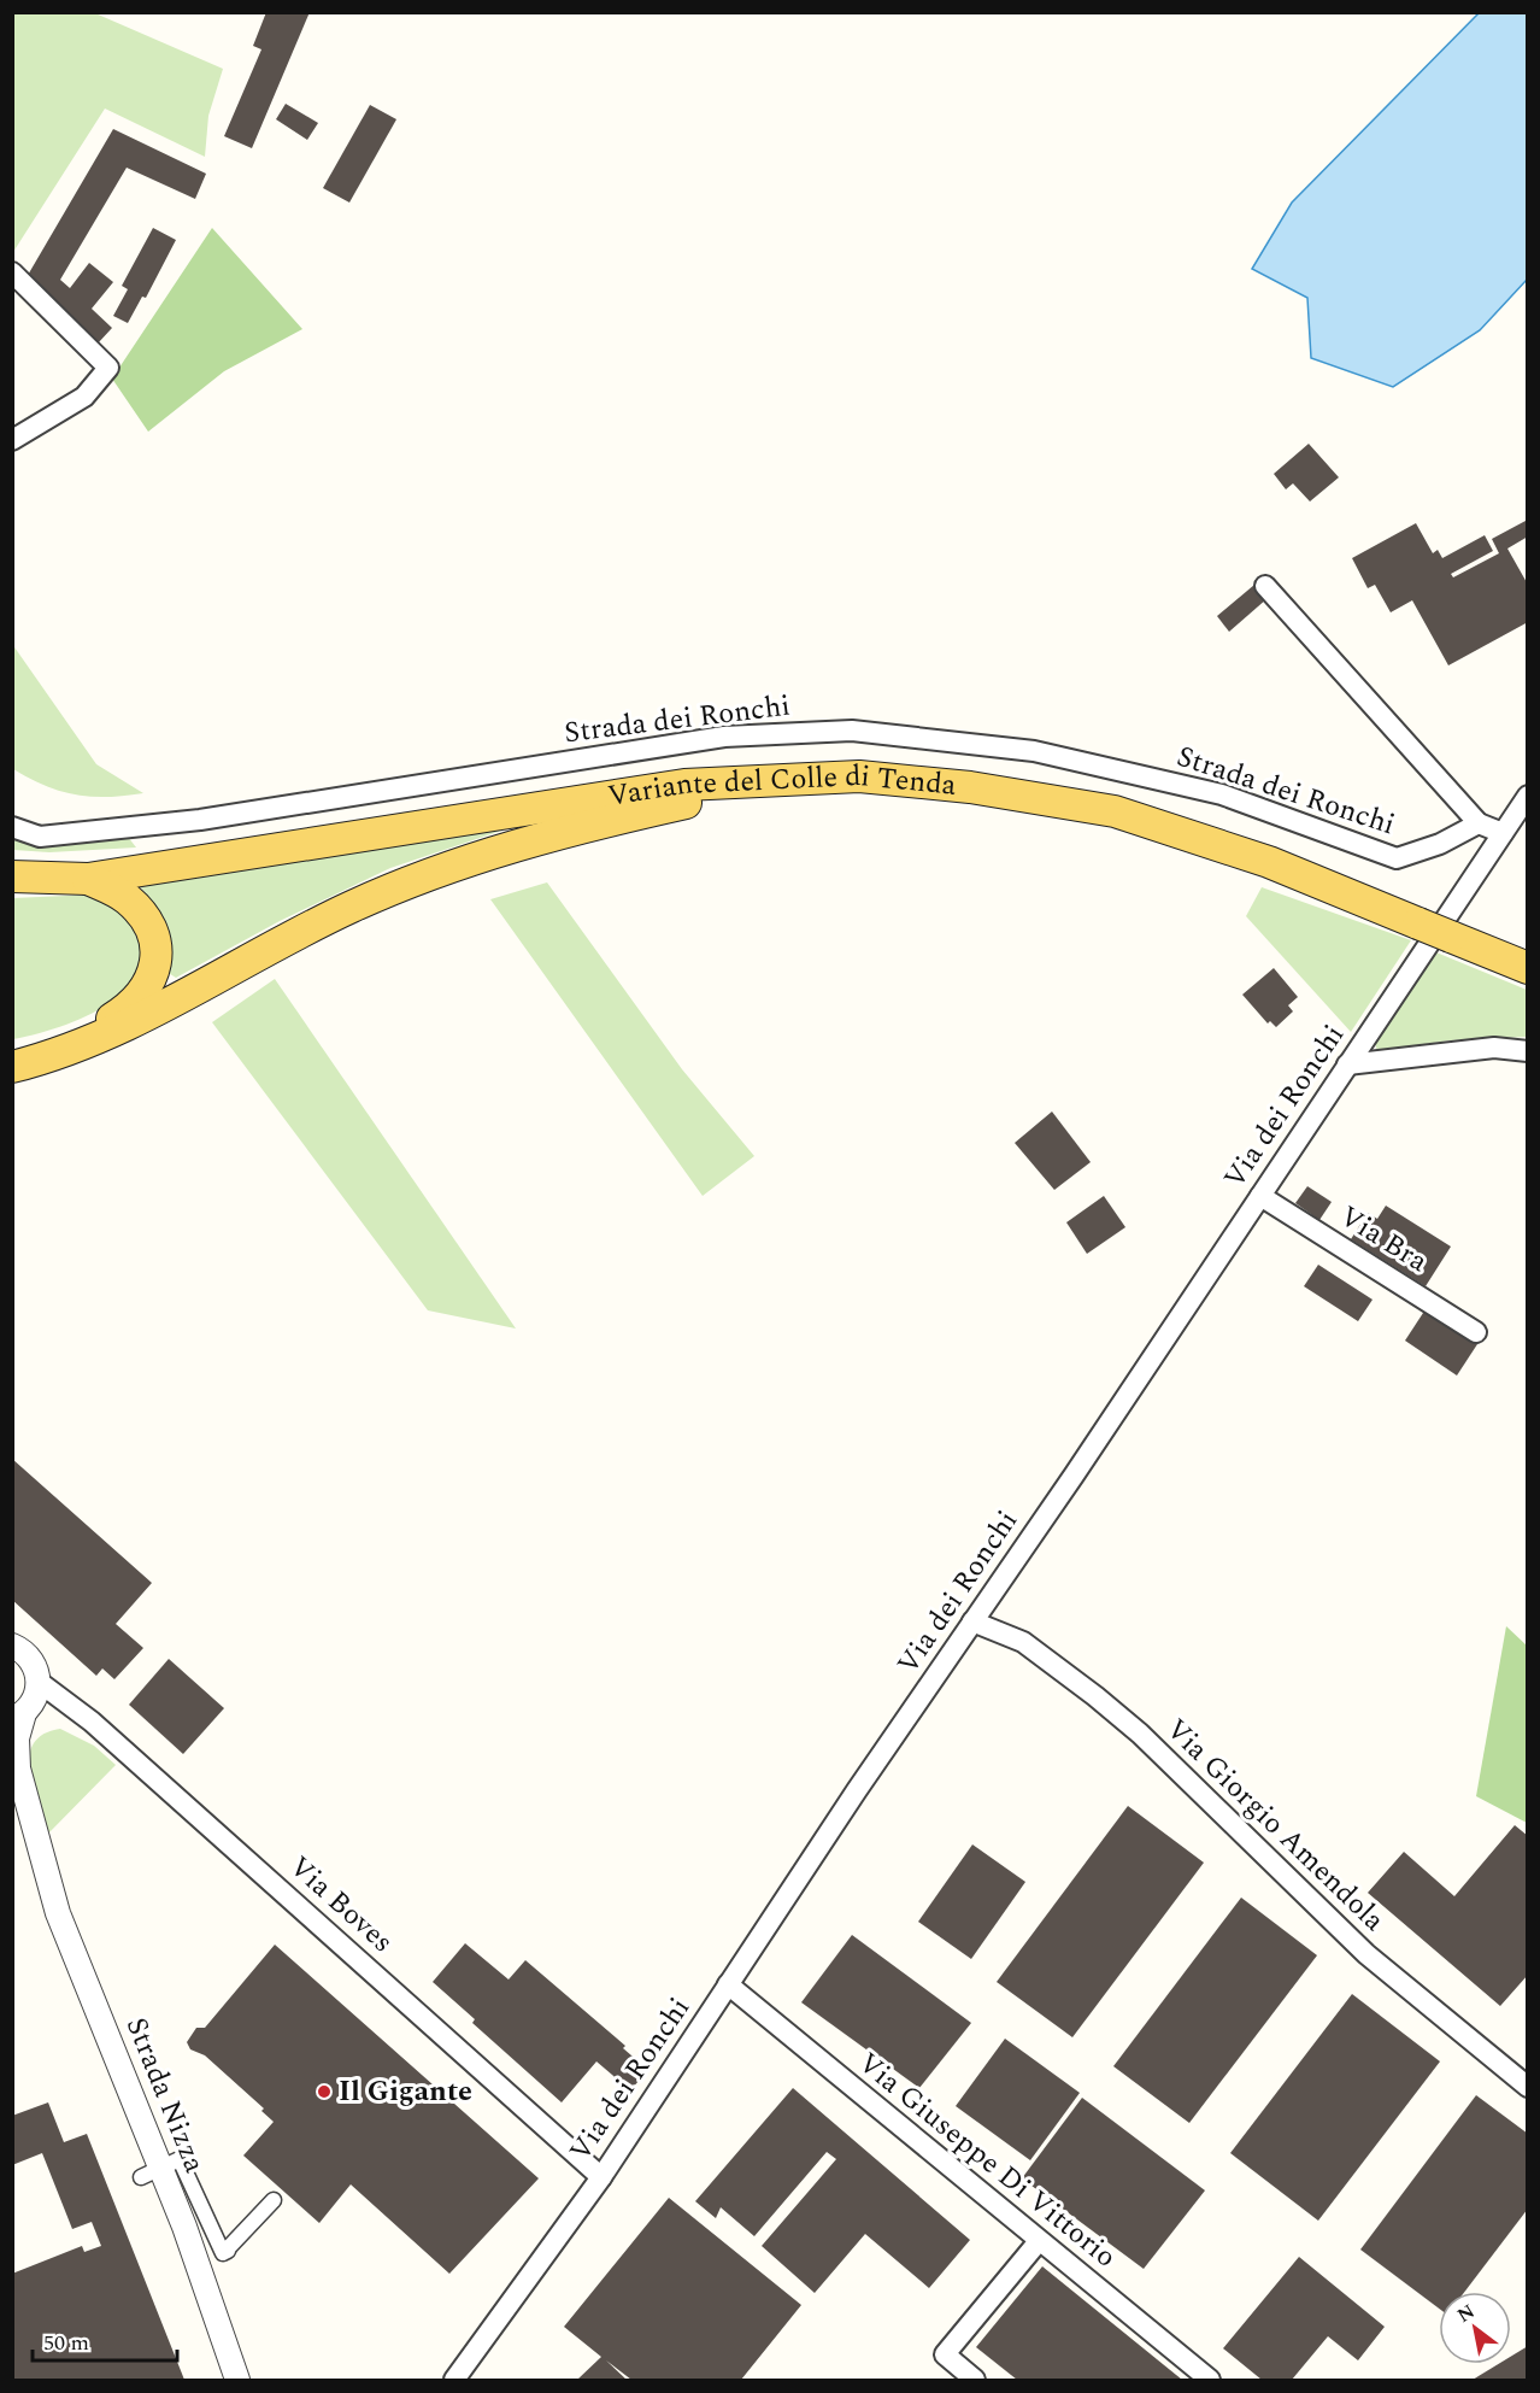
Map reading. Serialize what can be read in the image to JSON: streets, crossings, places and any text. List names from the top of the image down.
{
  "streets": {
    "main road": ["Variante del Colle di Tenda"],
    "street": [
      "Strada dei Ronchi",
      "Via dei Ronchi",
      "Via Bra",
      "Via Giorgio Amendola",
      "Via Boves",
      "Strada Nizza",
      "Via Giuseppe Di Vittorio"
    ]
  },
  "crossings": [
    ["Via dei Ronchi", "Via Bra"],
    ["Via dei Ronchi", "Via Giorgio Amendola"],
    ["Via dei Ronchi", "Via Boves"],
    ["Via dei Ronchi", "Via Giuseppe Di Vittorio"],
    ["Via Boves", "Strada Nizza"]
  ],
  "places": ["Il Gigante"],
  "scale_bar": "50 m",
  "north": "top left"
}
